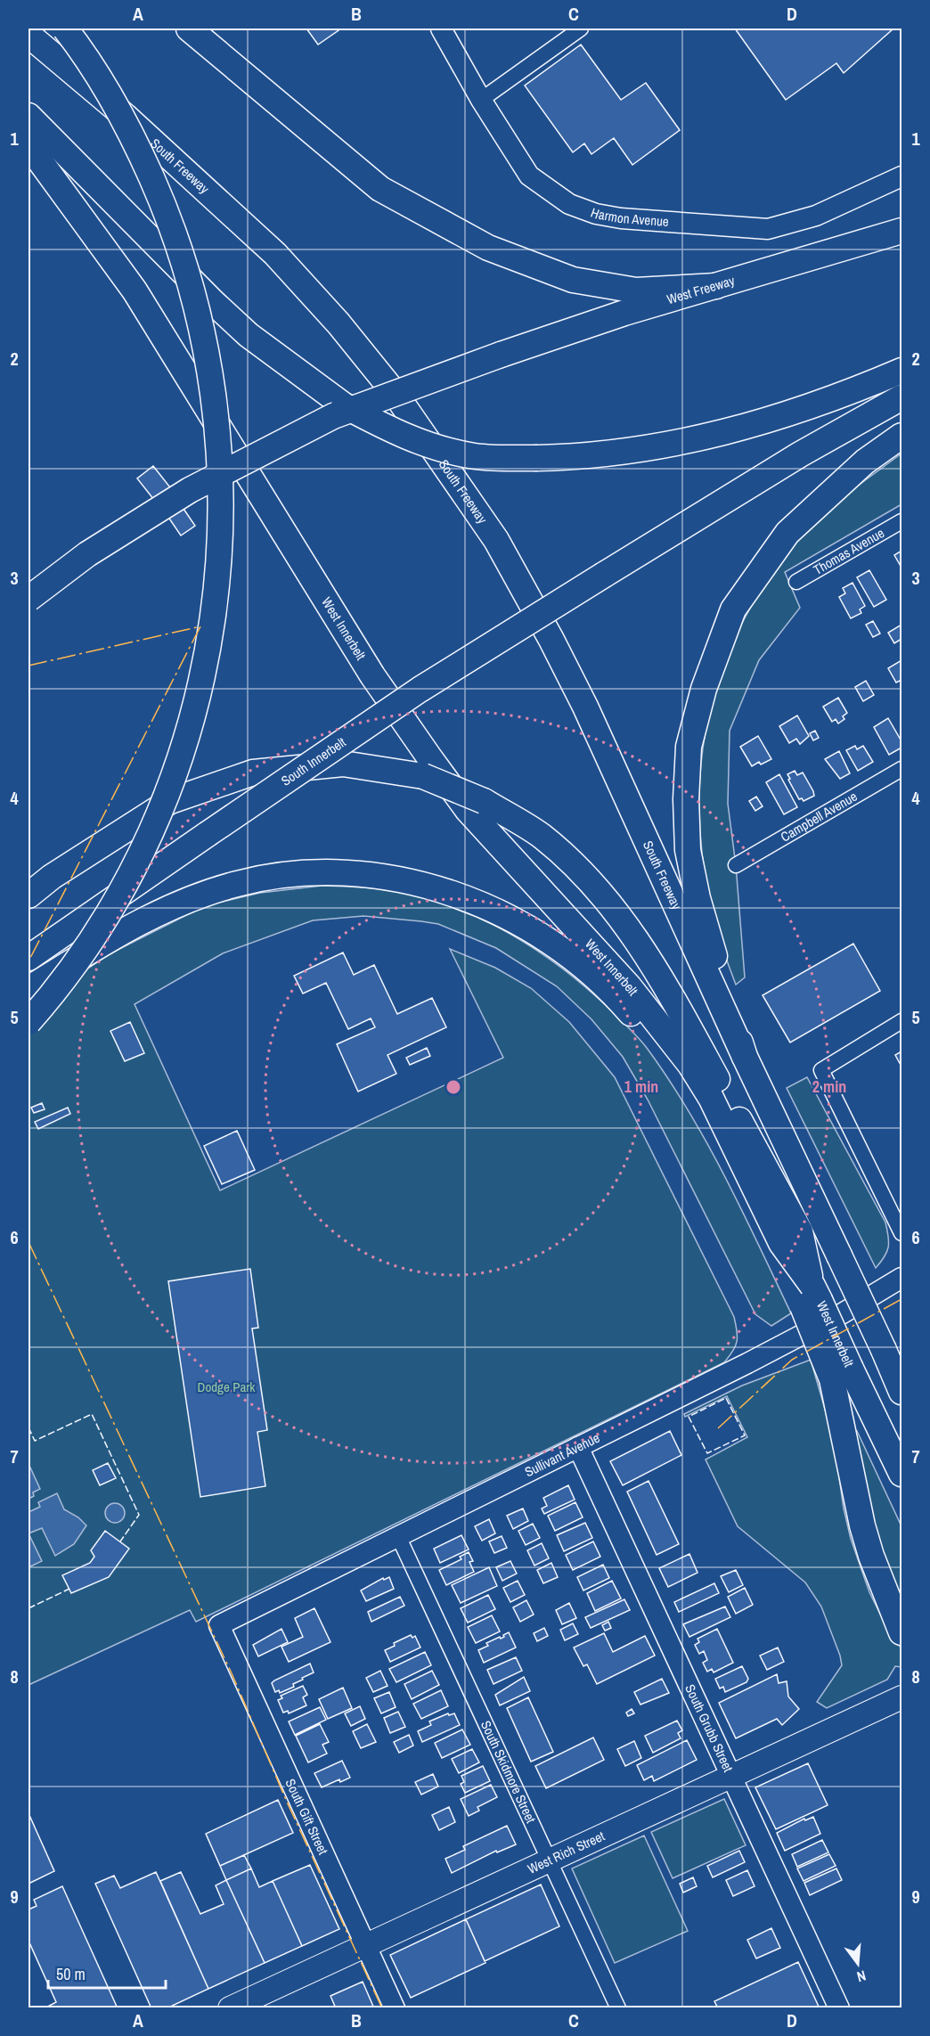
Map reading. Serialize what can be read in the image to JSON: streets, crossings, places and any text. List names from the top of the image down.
{
  "streets": {
    "highway": [
      "South Freeway",
      "West Freeway",
      "West Innerbelt",
      "South Innerbelt"
    ],
    "main road": ["West Rich Street"],
    "street": [
      "Harmon Avenue",
      "Thomas Avenue",
      "Campbell Avenue",
      "Sullivant Avenue",
      "South Grubb Street",
      "South Skidmore Street",
      "South Gift Street"
    ]
  },
  "crossings": [
    ["Sullivant Avenue", "South Grubb Street"],
    ["Sullivant Avenue", "South Skidmore Street"],
    ["Sullivant Avenue", "South Gift Street"],
    ["South Grubb Street", "West Rich Street"],
    ["South Skidmore Street", "West Rich Street"],
    ["South Gift Street", "West Rich Street"]
  ],
  "parks": ["Dodge Park"],
  "scale_bar": "50 m",
  "north": "bottom",
  "grid": {
    "columns": [
      "A",
      "B",
      "C",
      "D"
    ],
    "rows": [
      "1",
      "2",
      "3",
      "4",
      "5",
      "6",
      "7",
      "8",
      "9"
    ]
  },
  "rings": ["1 min", "2 min"]
}
